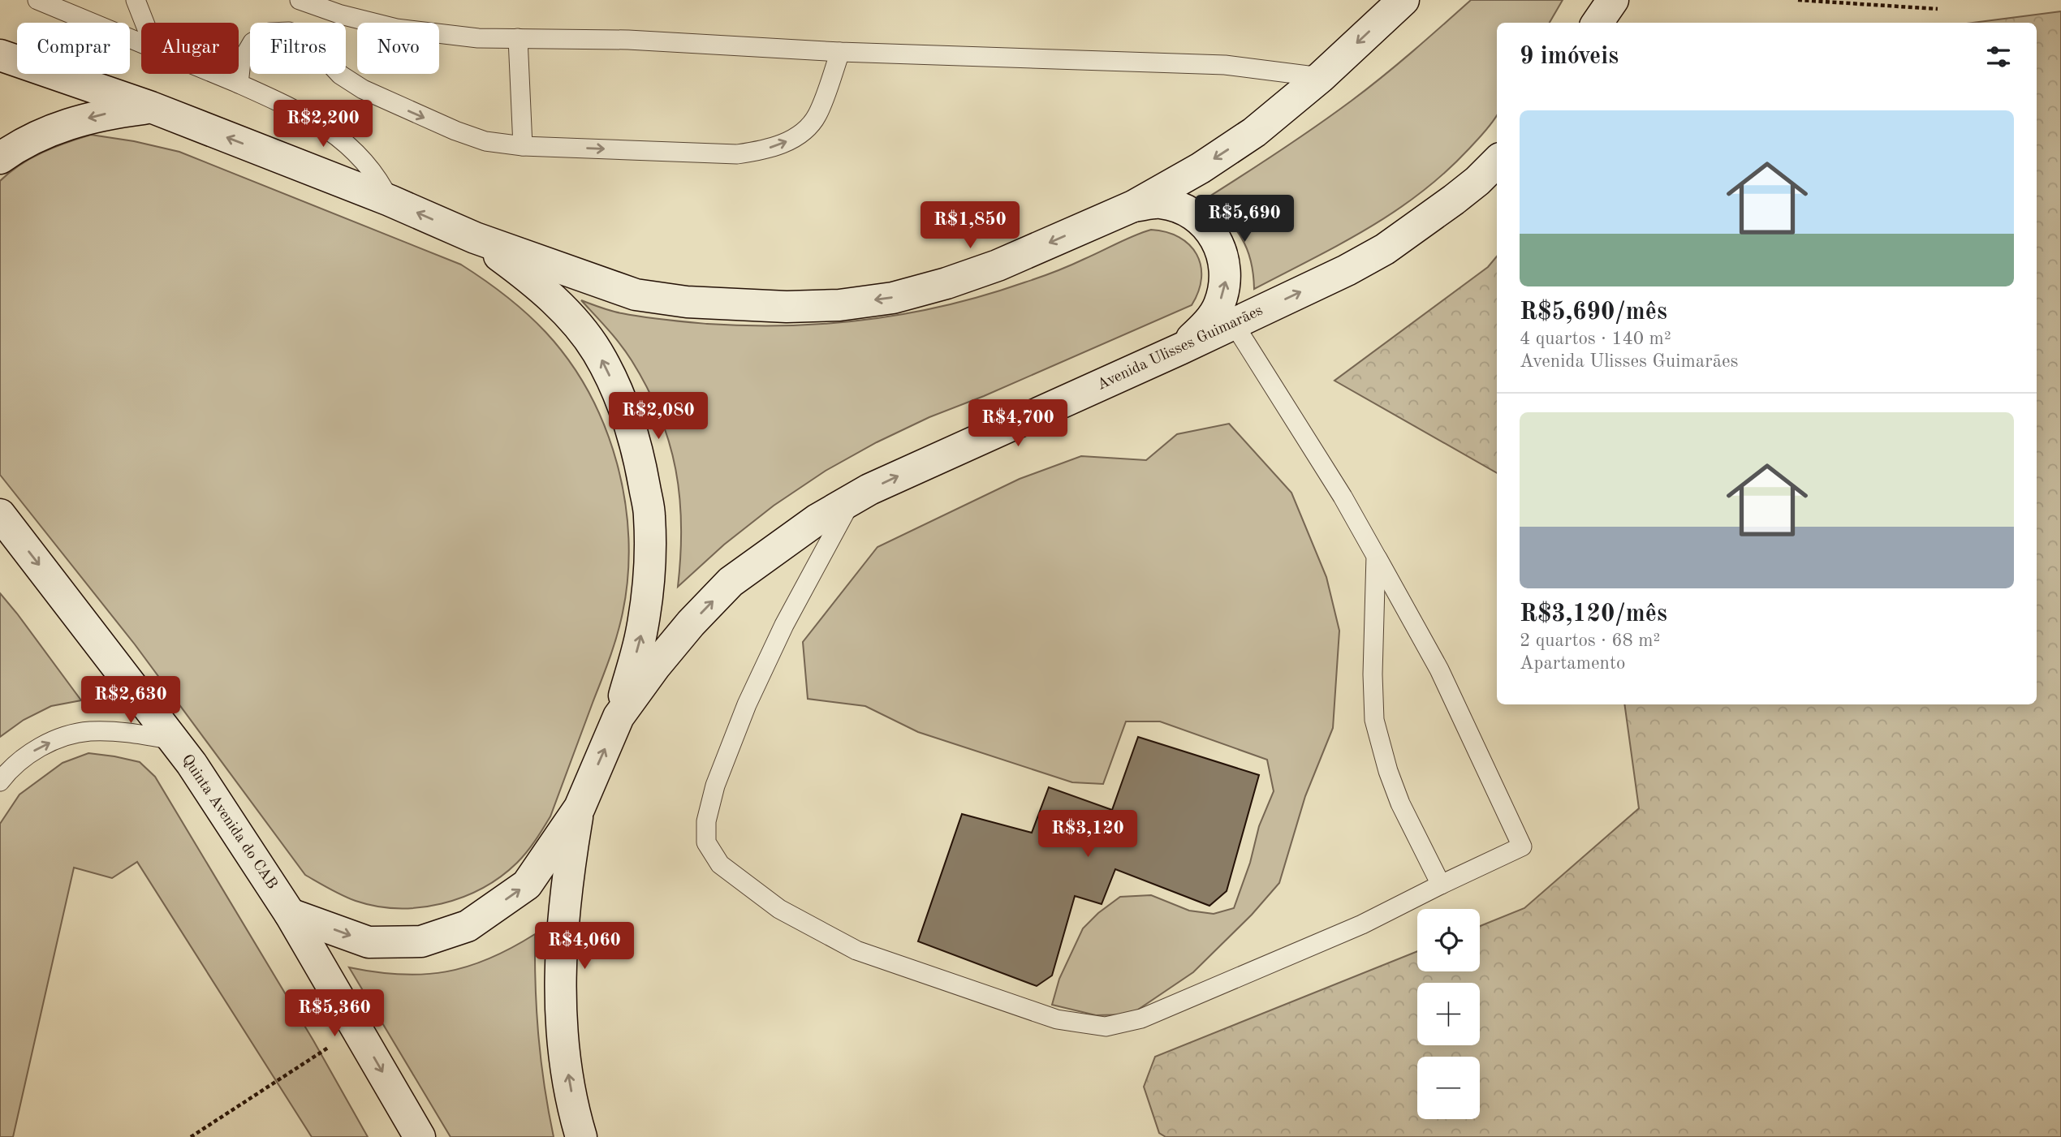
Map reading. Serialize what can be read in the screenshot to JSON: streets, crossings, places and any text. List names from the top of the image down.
{
  "streets": {
    "main road": ["Avenida Ulisses Guimarães", "Quinta Avenida do CAB"]
  },
  "one_way": ["Avenida Ulisses Guimarães", "Quinta Avenida do CAB"],
  "page": {
    "chip": [
      "Comprar",
      "Alugar",
      "Filtros",
      "Novo"
    ],
    "heading": "9 imóveis",
    "list": [
      {
        "name": "R$5,690/mês",
        "note": "4 quartos · 140 m² · Avenida Ulisses Guimarães"
      },
      {
        "name": "R$3,120/mês",
        "note": "2 quartos · 68 m² · Apartamento"
      }
    ],
    "price": [
      "R$2,200",
      "R$5,690",
      "R$1,850",
      "R$2,080",
      "R$4,700",
      "R$2,630",
      "R$3,120",
      "R$4,060",
      "R$5,360"
    ],
    "map_buttons": ["+", "−"]
  }
}
